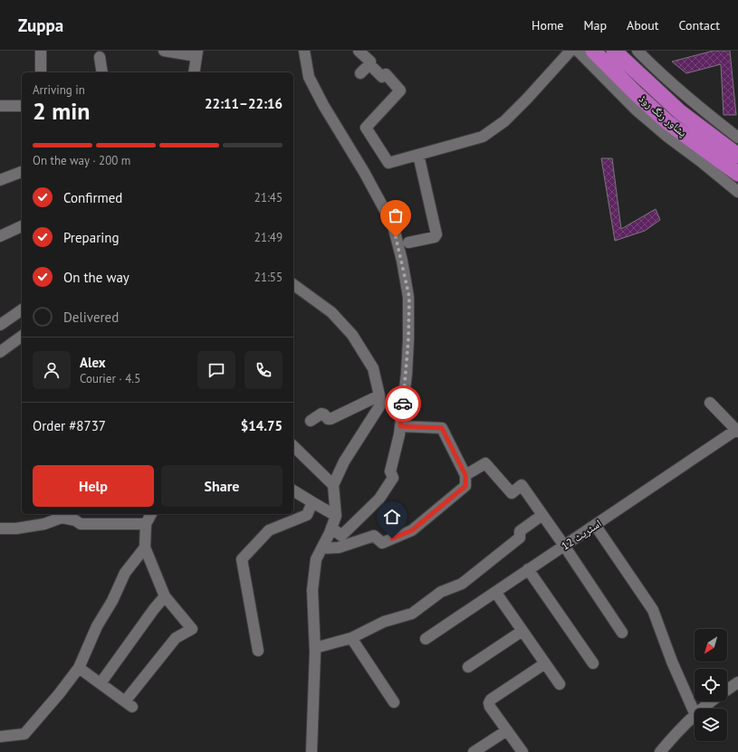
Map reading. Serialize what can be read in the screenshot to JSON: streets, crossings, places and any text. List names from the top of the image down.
{
  "streets": {
    "highway": ["پشاور رنگ روڈ"],
    "street": ["اسٹریٹ 12"]
  },
  "north": "bottom left",
  "page": {
    "header": "Zuppa",
    "nav": [
      "Home",
      "Map",
      "About",
      "Contact"
    ],
    "heading": ["2 min", "Arriving in", "22:11–22:16"],
    "panel": [
      "Alex",
      "Courier · 4.5",
      "Order #8737",
      "$14.75"
    ],
    "bar": "On the way · 200 m",
    "list": [
      ["Confirmed", "21:45"],
      ["Preparing", "21:49"],
      ["On the way", "21:55"],
      "Delivered"
    ],
    "buttons": ["Help", "Share"]
  }
}
